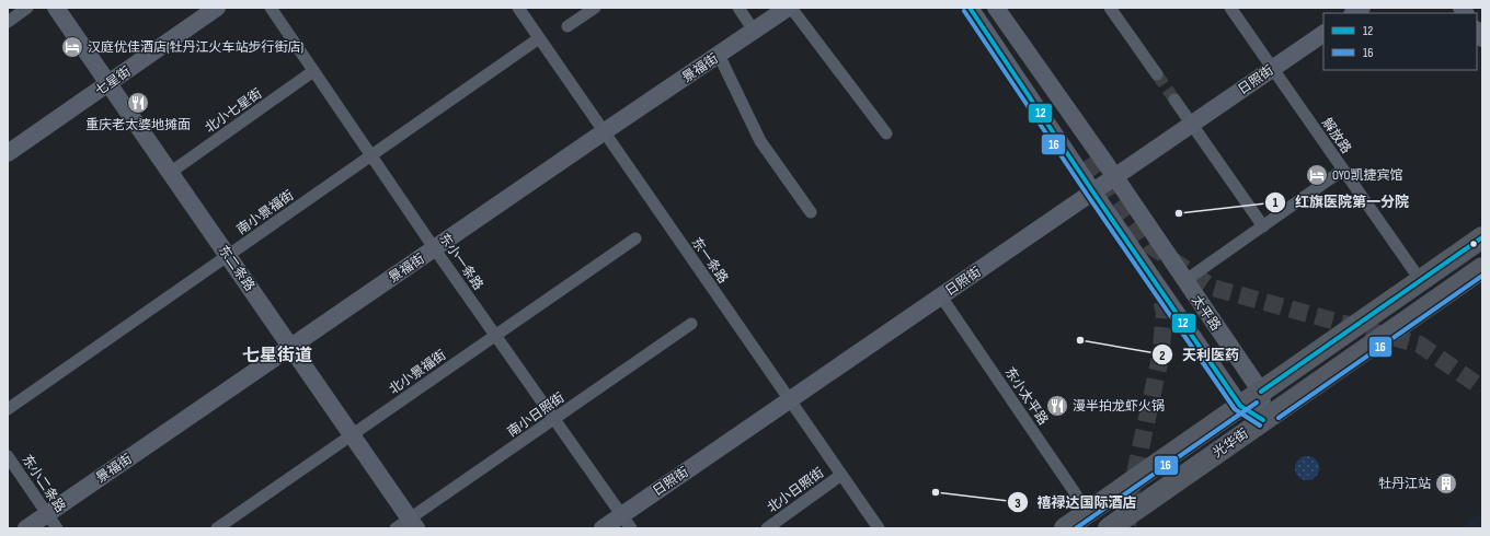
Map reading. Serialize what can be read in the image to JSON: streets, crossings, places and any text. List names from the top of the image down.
{
  "streets": {
    "highway": ["光华街"],
    "street": [
      "景福街",
      "日照街",
      "七星街",
      "北小七星街",
      "解放路",
      "南小景福街",
      "东一条路",
      "东小一条路",
      "东二条路",
      "太平路",
      "北小景福街",
      "东小太平路",
      "南小日照街",
      "东小二条路",
      "北小日照街"
    ]
  },
  "crossings": [
    ["景福街", "东一条路"],
    ["景福街", "东小一条路"],
    ["景福街", "东二条路"],
    ["景福街", "东小二条路"],
    ["日照街", "解放路"],
    ["日照街", "东一条路"],
    ["日照街", "东小一条路"],
    ["日照街", "太平路"],
    ["日照街", "东小太平路"],
    ["七星街", "东二条路"],
    ["北小七星街", "东小一条路"],
    ["北小七星街", "东二条路"],
    ["解放路", "光华街"],
    ["南小景福街", "东一条路"],
    ["南小景福街", "东小一条路"],
    ["南小景福街", "东二条路"],
    ["东一条路", "北小日照街"],
    ["东小一条路", "北小景福街"],
    ["东小一条路", "南小日照街"],
    ["东二条路", "北小景福街"],
    ["东二条路", "南小日照街"],
    ["太平路", "光华街"],
    ["东小太平路", "光华街"]
  ],
  "districts": ["七星街道"],
  "places": {
    "hotel": ["汉庭优佳酒店(牡丹江火车站步行街店)", "OYO凯捷宾馆"],
    "restaurant": ["重庆老太婆地摊面", "漫半拍龙虾火锅"],
    "other": ["红旗医院第一分院", "天利医药", "禧禄达国际酒店"],
    "building": ["牡丹江站"]
  },
  "lines": ["transit line 12", "transit line 16"],
  "legend": ["12", "16"]
}
